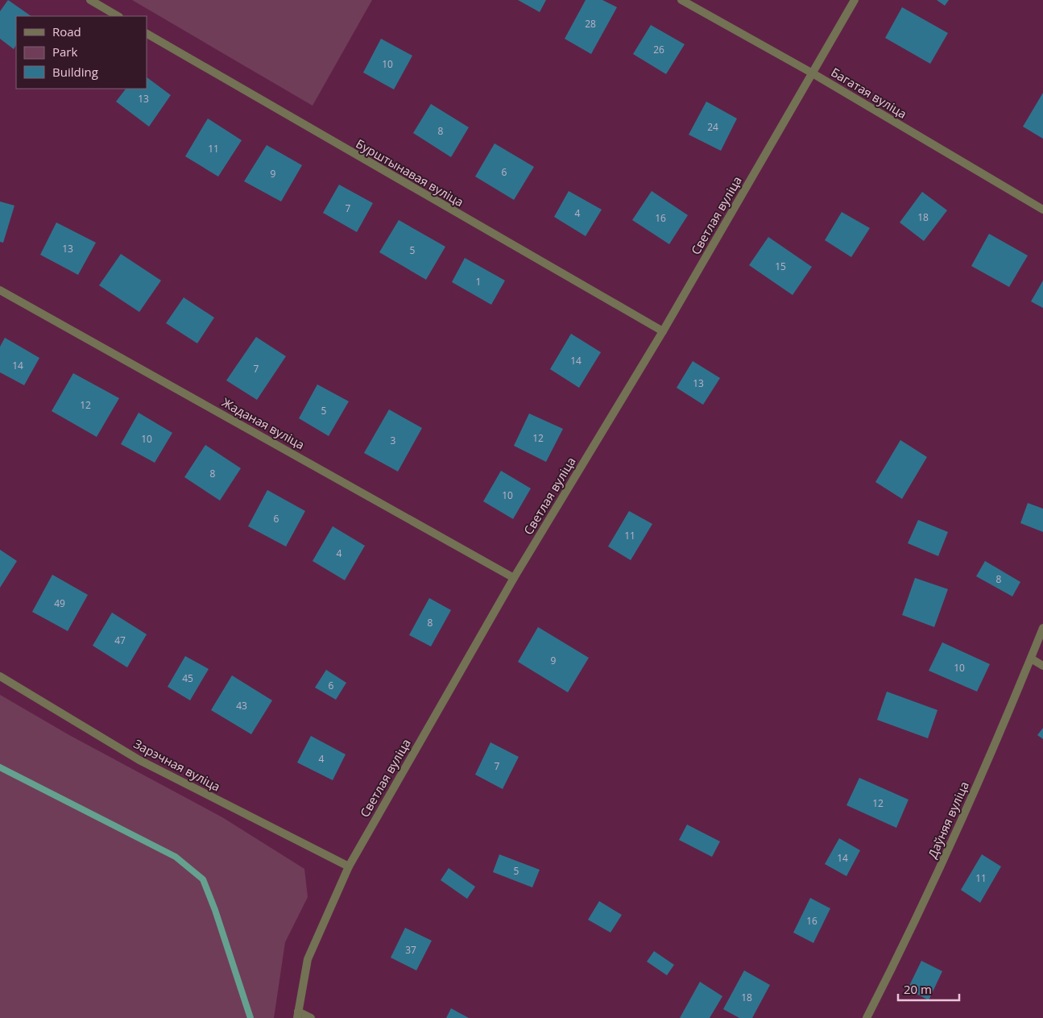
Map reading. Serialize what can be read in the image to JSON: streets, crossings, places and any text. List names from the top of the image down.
{
  "streets": {
    "street": [
      "Багатая вуліца",
      "Бурштынавая вуліца",
      "Светлая вуліца",
      "Жаданая вуліца",
      "Зарэчная вуліца",
      "Даўняя вуліца"
    ]
  },
  "crossings": [
    ["Багатая вуліца", "Светлая вуліца"],
    ["Бурштынавая вуліца", "Светлая вуліца"],
    ["Светлая вуліца", "Жаданая вуліца"],
    ["Светлая вуліца", "Зарэчная вуліца"]
  ],
  "house_numbers": [
    "28",
    "26",
    "10",
    "13",
    "24",
    "8",
    "11",
    "6",
    "9",
    "7",
    "4",
    "18",
    "16",
    "13",
    "5",
    "15",
    "1",
    "14",
    "14",
    "7",
    "13",
    "12",
    "5",
    "12",
    "10",
    "3",
    "8",
    "10",
    "6",
    "11",
    "4",
    "8",
    "49",
    "8",
    "47",
    "9",
    "10",
    "45",
    "6",
    "43",
    "4",
    "7",
    "12",
    "14",
    "5",
    "11",
    "16",
    "37",
    "18"
  ],
  "legend": ["Road", "Park", "Building"],
  "scale_bar": "20 m"
}
